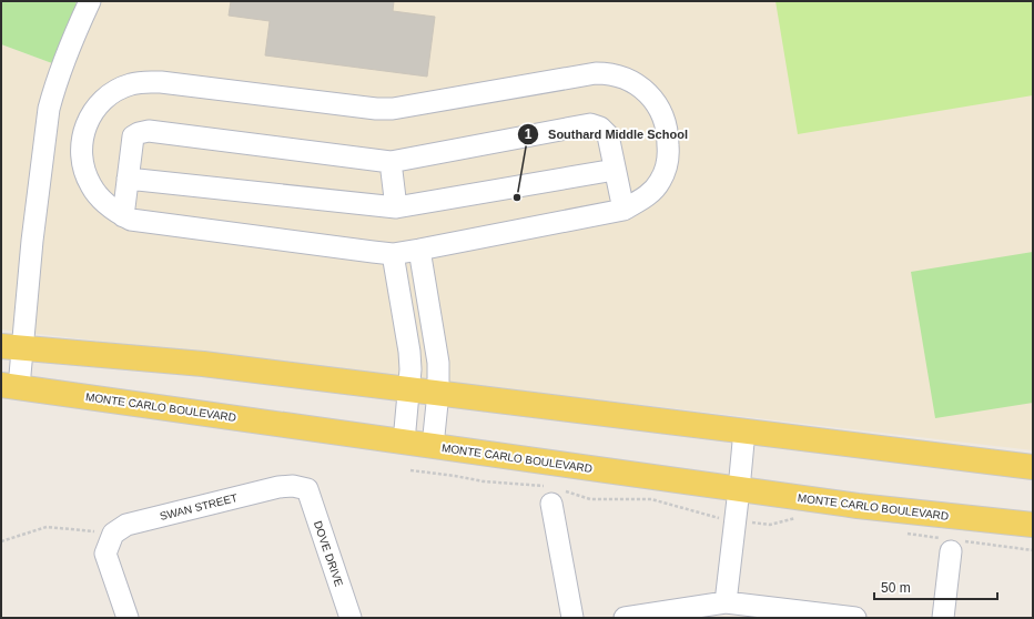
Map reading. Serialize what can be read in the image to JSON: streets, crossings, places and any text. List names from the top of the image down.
{
  "streets": {
    "main road": ["MONTE CARLO BOULEVARD"],
    "street": ["SWAN STREET", "DOVE DRIVE"]
  },
  "crossings": [
    ["SWAN STREET", "DOVE DRIVE"]
  ],
  "places": ["Southard Middle School"],
  "scale_bar": "50 m"
}
